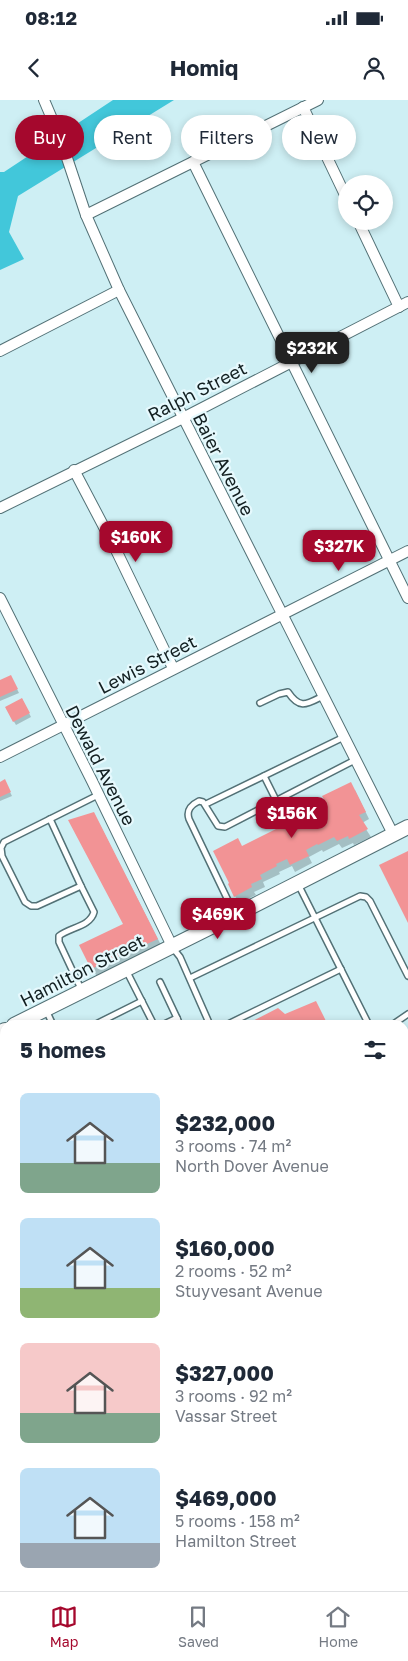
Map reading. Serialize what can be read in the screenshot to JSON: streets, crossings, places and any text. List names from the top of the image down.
{
  "streets": {
    "street": [
      "Ralph Street",
      "Baier Avenue",
      "Lewis Street",
      "Dewald Avenue",
      "Hamilton Street"
    ]
  },
  "crossings": [
    ["Ralph Street", "Baier Avenue"],
    ["Baier Avenue", "Lewis Street"],
    ["Baier Avenue", "Hamilton Street"],
    ["Lewis Street", "Dewald Avenue"],
    ["Dewald Avenue", "Hamilton Street"]
  ],
  "page": {
    "status": "08:12",
    "header": "Homiq",
    "chip": [
      "Buy",
      "Rent",
      "Filters",
      "New"
    ],
    "price": [
      "$232K",
      "$160K",
      "$327K",
      "$156K",
      "$469K"
    ],
    "heading": "5 homes",
    "list": [
      {
        "name": "$232,000",
        "note": "3 rooms · 74 m² · North Dover Avenue"
      },
      {
        "name": "$160,000",
        "note": "2 rooms · 52 m² · Stuyvesant Avenue"
      },
      {
        "name": "$327,000",
        "note": "3 rooms · 92 m² · Vassar Street"
      },
      {
        "name": "$469,000",
        "note": "5 rooms · 158 m² · Hamilton Street"
      }
    ],
    "tabs": ["Map", "Saved", "Home"]
  }
}
